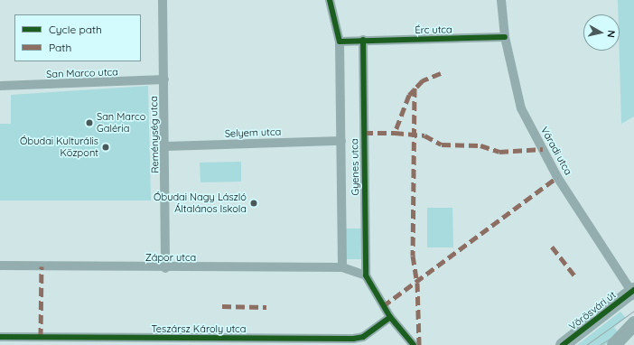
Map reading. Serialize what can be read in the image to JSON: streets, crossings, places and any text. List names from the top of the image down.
{
  "streets": {
    "main road": ["Vörösvári út"],
    "street": [
      "Érc utca",
      "San Marco utca",
      "Selyem utca",
      "Reménység utca",
      "Váradi utca",
      "Gyenes utca",
      "Zápor utca",
      "Teszársz Károly utca"
    ]
  },
  "crossings": [
    ["Érc utca", "Váradi utca"],
    ["Érc utca", "Gyenes utca"],
    ["San Marco utca", "Reménység utca"],
    ["Selyem utca", "Reménység utca"],
    ["Selyem utca", "Gyenes utca"],
    ["Reménység utca", "Zápor utca"],
    ["Váradi utca", "Vörösvári út"],
    ["Gyenes utca", "Zápor utca"],
    ["Gyenes utca", "Teszársz Károly utca"]
  ],
  "places": ["San Marco Galéria", "Óbudai Kulturális Központ", "Óbudai Nagy László Általános Iskola"],
  "legend": ["Cycle path", "Path"],
  "north": "right"
}
